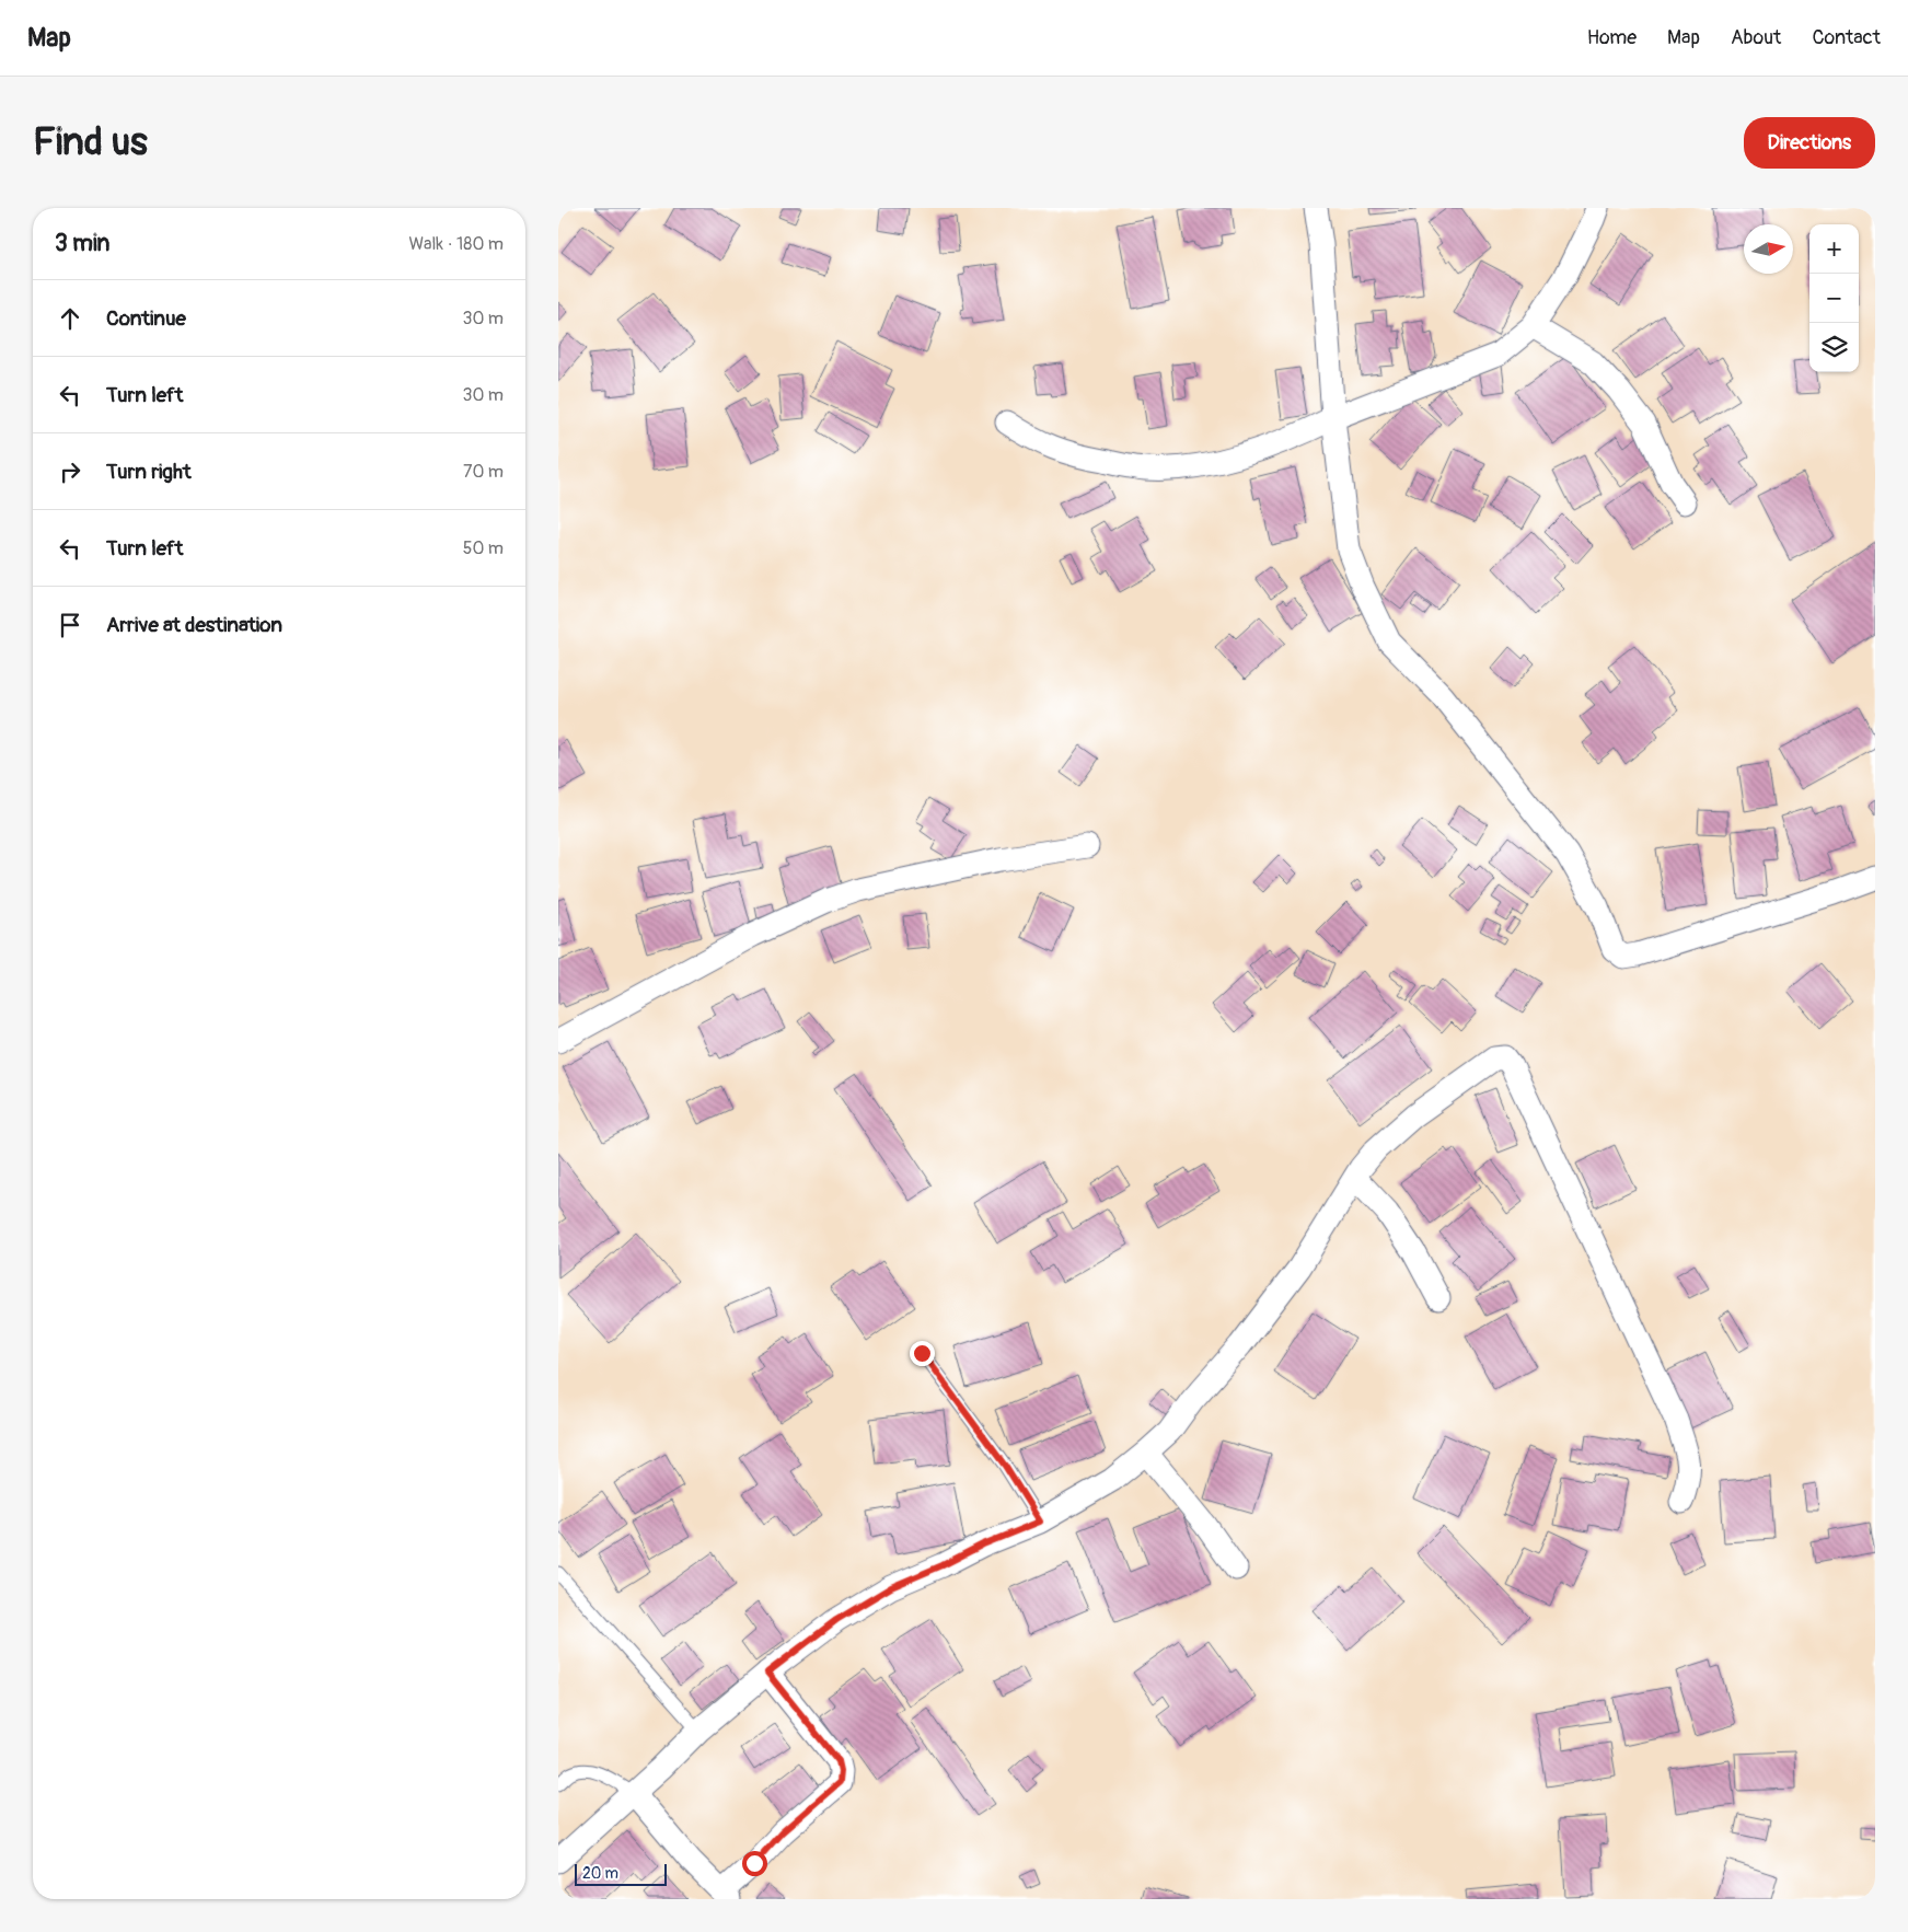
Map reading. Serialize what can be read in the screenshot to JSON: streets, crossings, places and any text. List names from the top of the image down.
{
  "scale_bar": "20 m",
  "north": "right",
  "page": {
    "header": "Map",
    "nav": [
      "Home",
      "Map",
      "About",
      "Contact"
    ],
    "buttons": "Directions",
    "title": "Find us",
    "heading": ["3 min", "Walk · 180 m"],
    "map_buttons": ["+", "−"],
    "list": [
      ["Continue", "30 m"],
      ["Turn left", "30 m"],
      ["Turn right", "70 m"],
      ["Turn left", "50 m"],
      "Arrive at destination"
    ],
    "scale": "20 m"
  }
}
